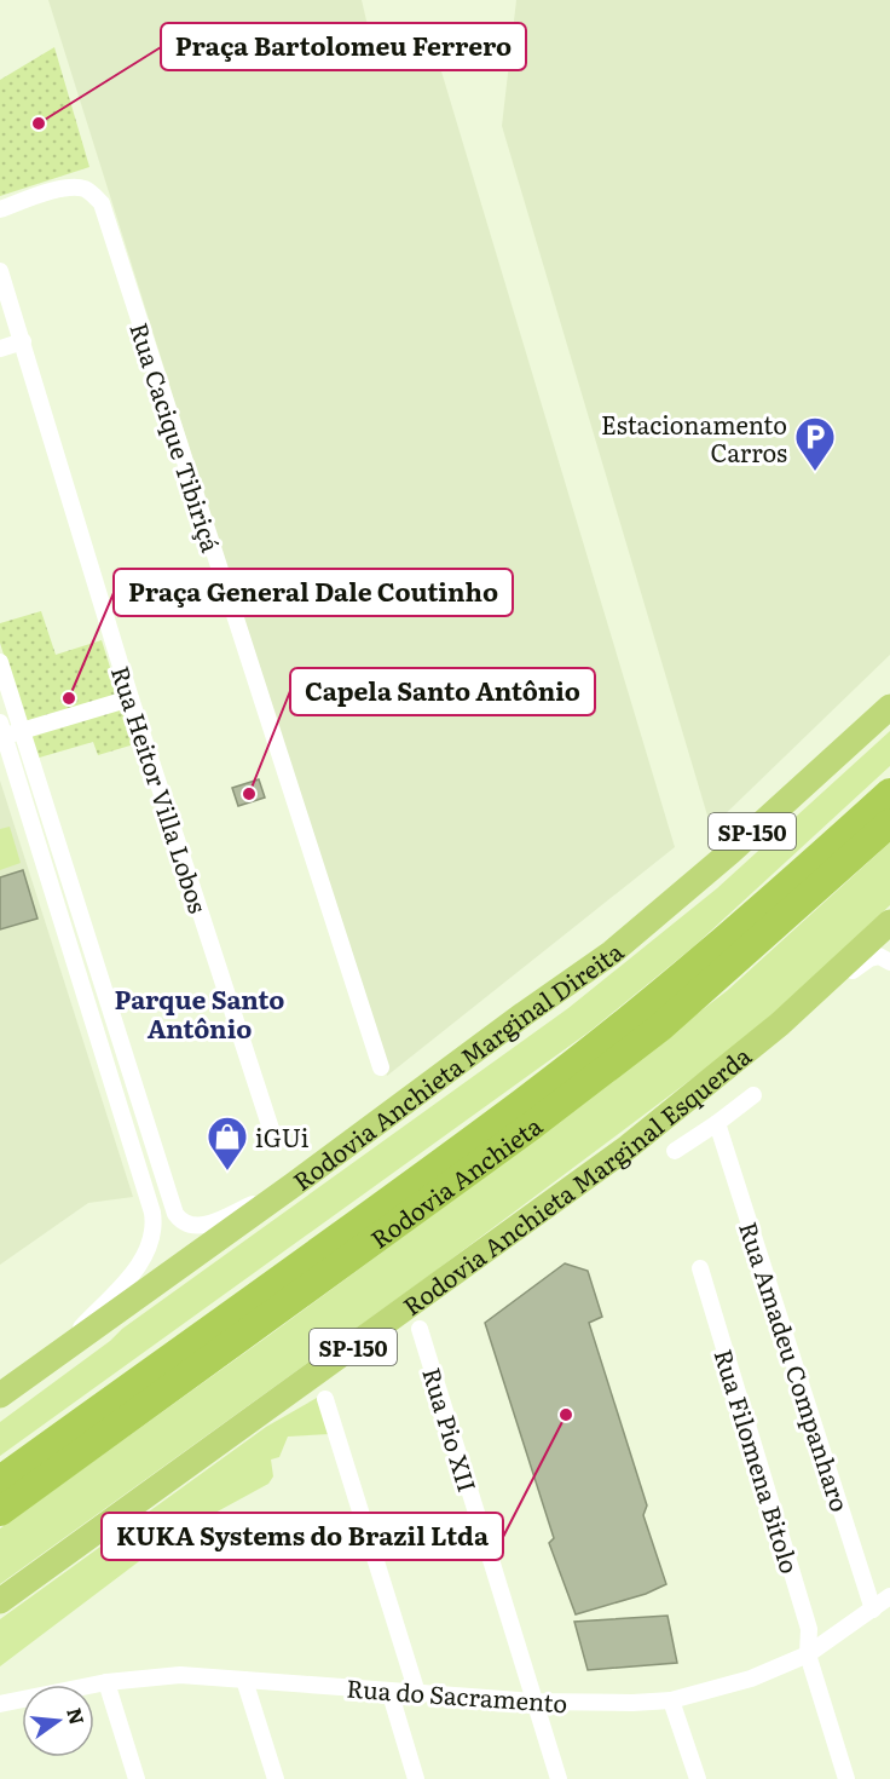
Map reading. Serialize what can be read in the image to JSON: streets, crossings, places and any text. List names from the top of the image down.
{
  "streets": {
    "highway": [
      "SP-150",
      "Rodovia Anchieta Marginal Direita",
      "Rodovia Anchieta Marginal Esquerda",
      "Rodovia Anchieta"
    ],
    "street": [
      "Rua Cacique Tibiriçá",
      "Rua Heitor Villa Lobos",
      "Rua Amadeu Companharo",
      "Rua Pio XII",
      "Rua Filomena Bitolo",
      "Rua do Sacramento"
    ]
  },
  "crossings": [
    ["Rua Amadeu Companharo", "Rua do Sacramento"],
    ["Rua Pio XII", "Rua do Sacramento"],
    ["Rua Filomena Bitolo", "Rua do Sacramento"]
  ],
  "districts": ["Parque Santo Antônio"],
  "places": {
    "other": [
      "Praça Bartolomeu Ferrero",
      "Praça General Dale Coutinho",
      "Capela Santo Antônio",
      "KUKA Systems do Brazil Ltda"
    ],
    "parking": ["Estacionamento Carros"],
    "shop": ["iGUi"]
  },
  "north": "right"
}
